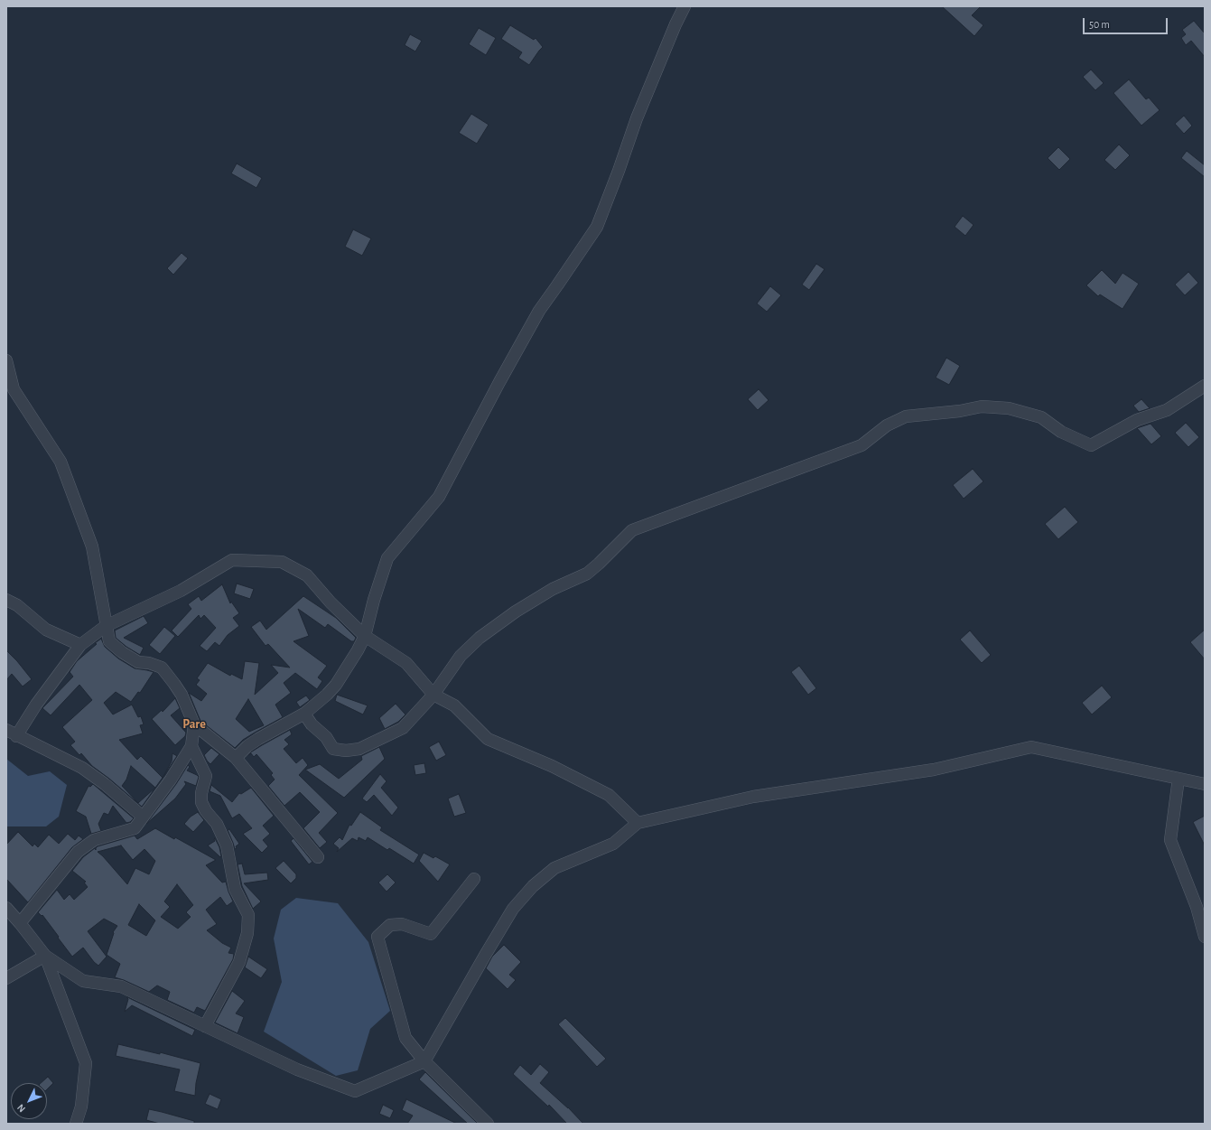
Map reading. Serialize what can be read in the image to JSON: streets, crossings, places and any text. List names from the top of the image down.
{
  "districts": ["Pare"],
  "scale_bar": "50 m",
  "north": "bottom left"
}
